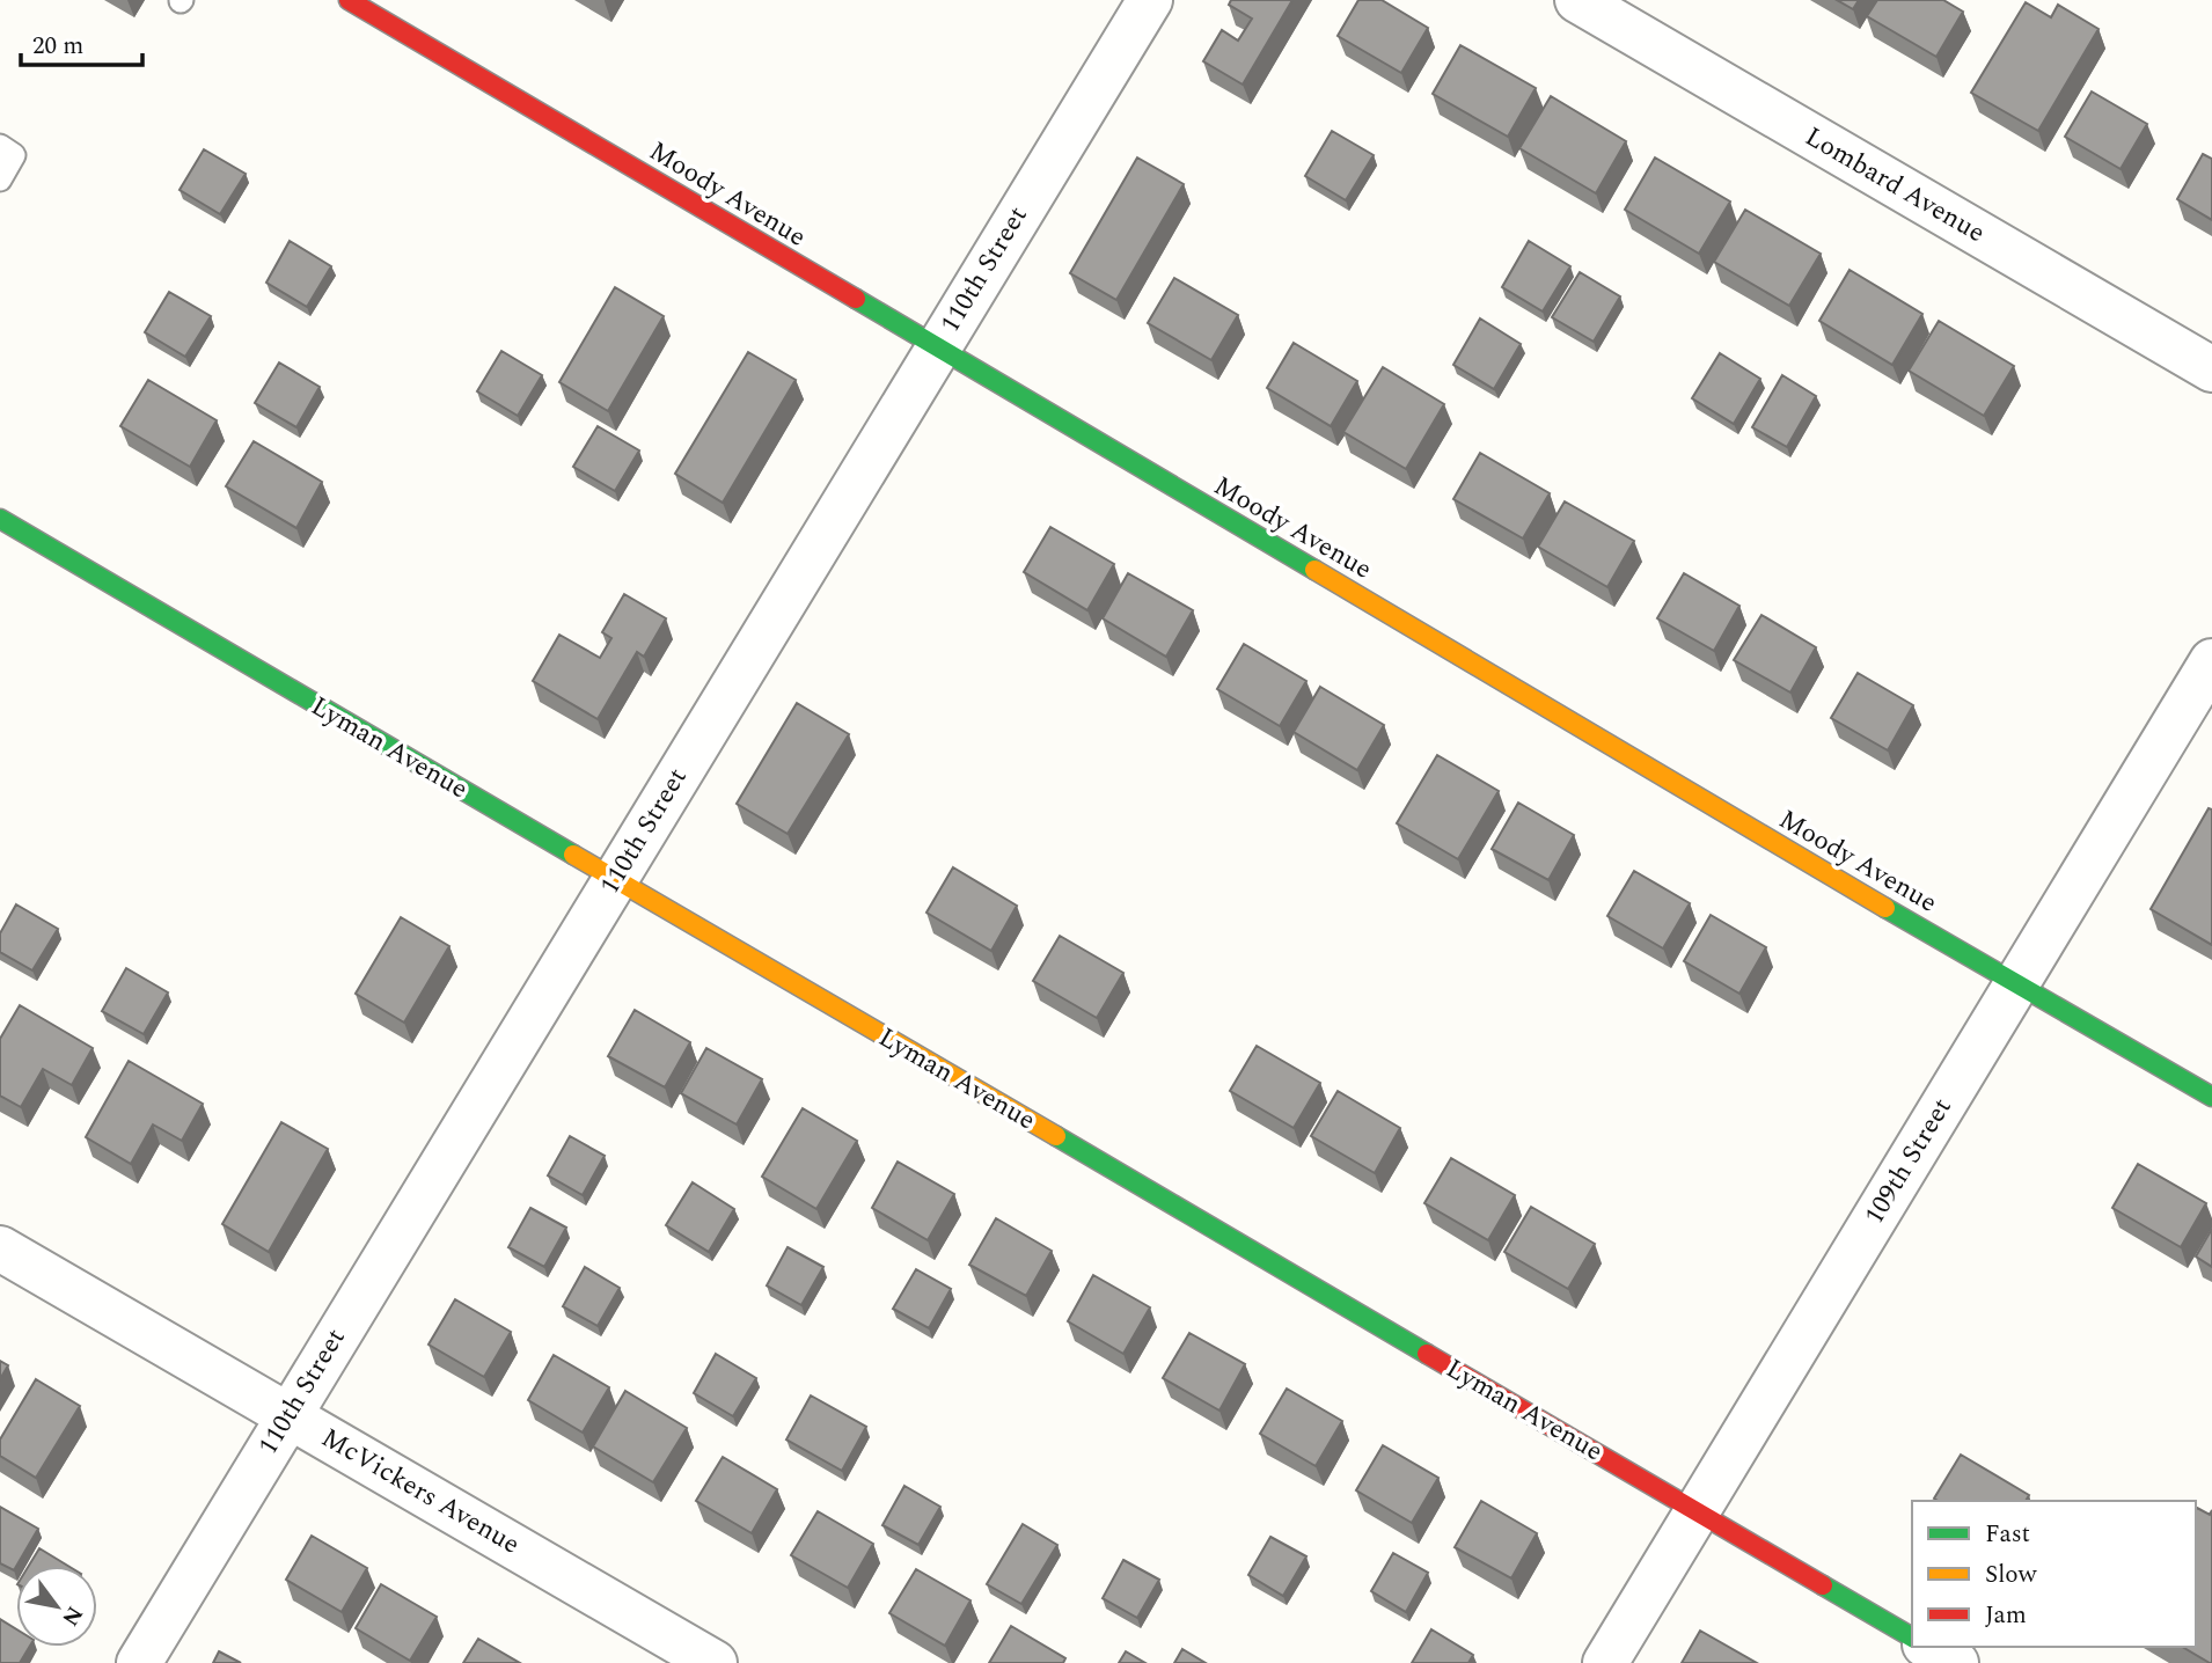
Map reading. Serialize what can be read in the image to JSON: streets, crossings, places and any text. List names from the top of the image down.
{
  "streets": {
    "street": [
      "Lombard Avenue",
      "Moody Avenue",
      "110th Street",
      "Lyman Avenue",
      "109th Street",
      "McVickers Avenue"
    ]
  },
  "crossings": [
    ["Moody Avenue", "110th Street"],
    ["Moody Avenue", "109th Street"],
    ["110th Street", "Lyman Avenue"],
    ["110th Street", "McVickers Avenue"],
    ["Lyman Avenue", "109th Street"]
  ],
  "legend": ["Fast", "Slow", "Jam"],
  "scale_bar": "20 m",
  "north": "bottom right"
}
